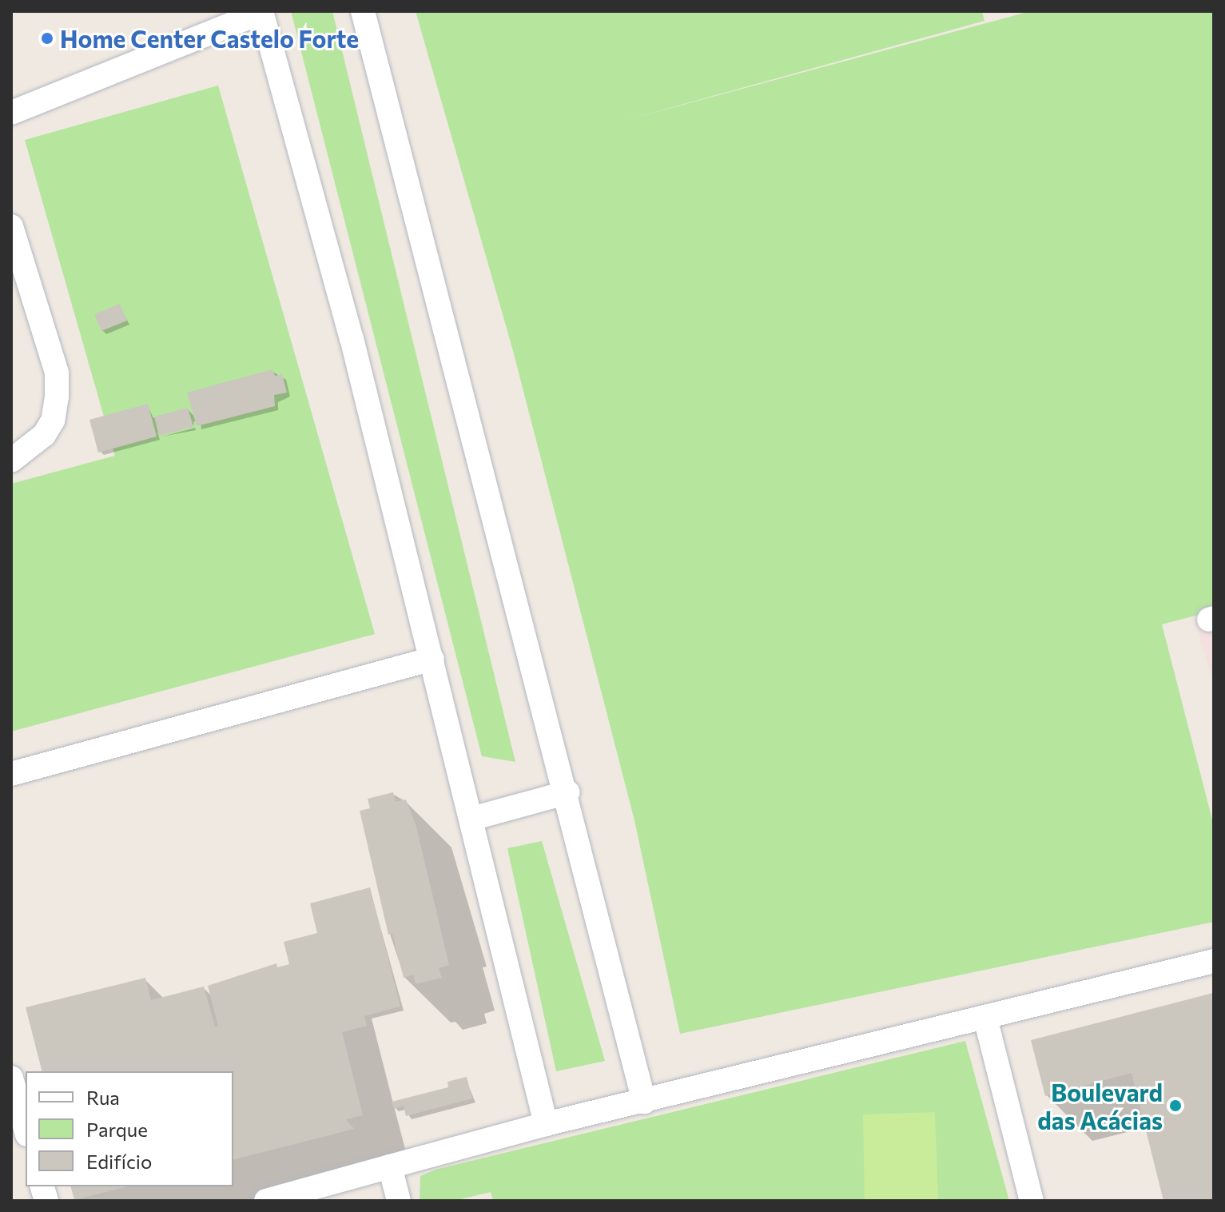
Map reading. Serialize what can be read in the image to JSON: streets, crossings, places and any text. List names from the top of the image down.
{
  "places": ["Home Center Castelo Forte", "Boulevard das Acácias"],
  "legend": ["Rua", "Parque", "Edifício"]
}
